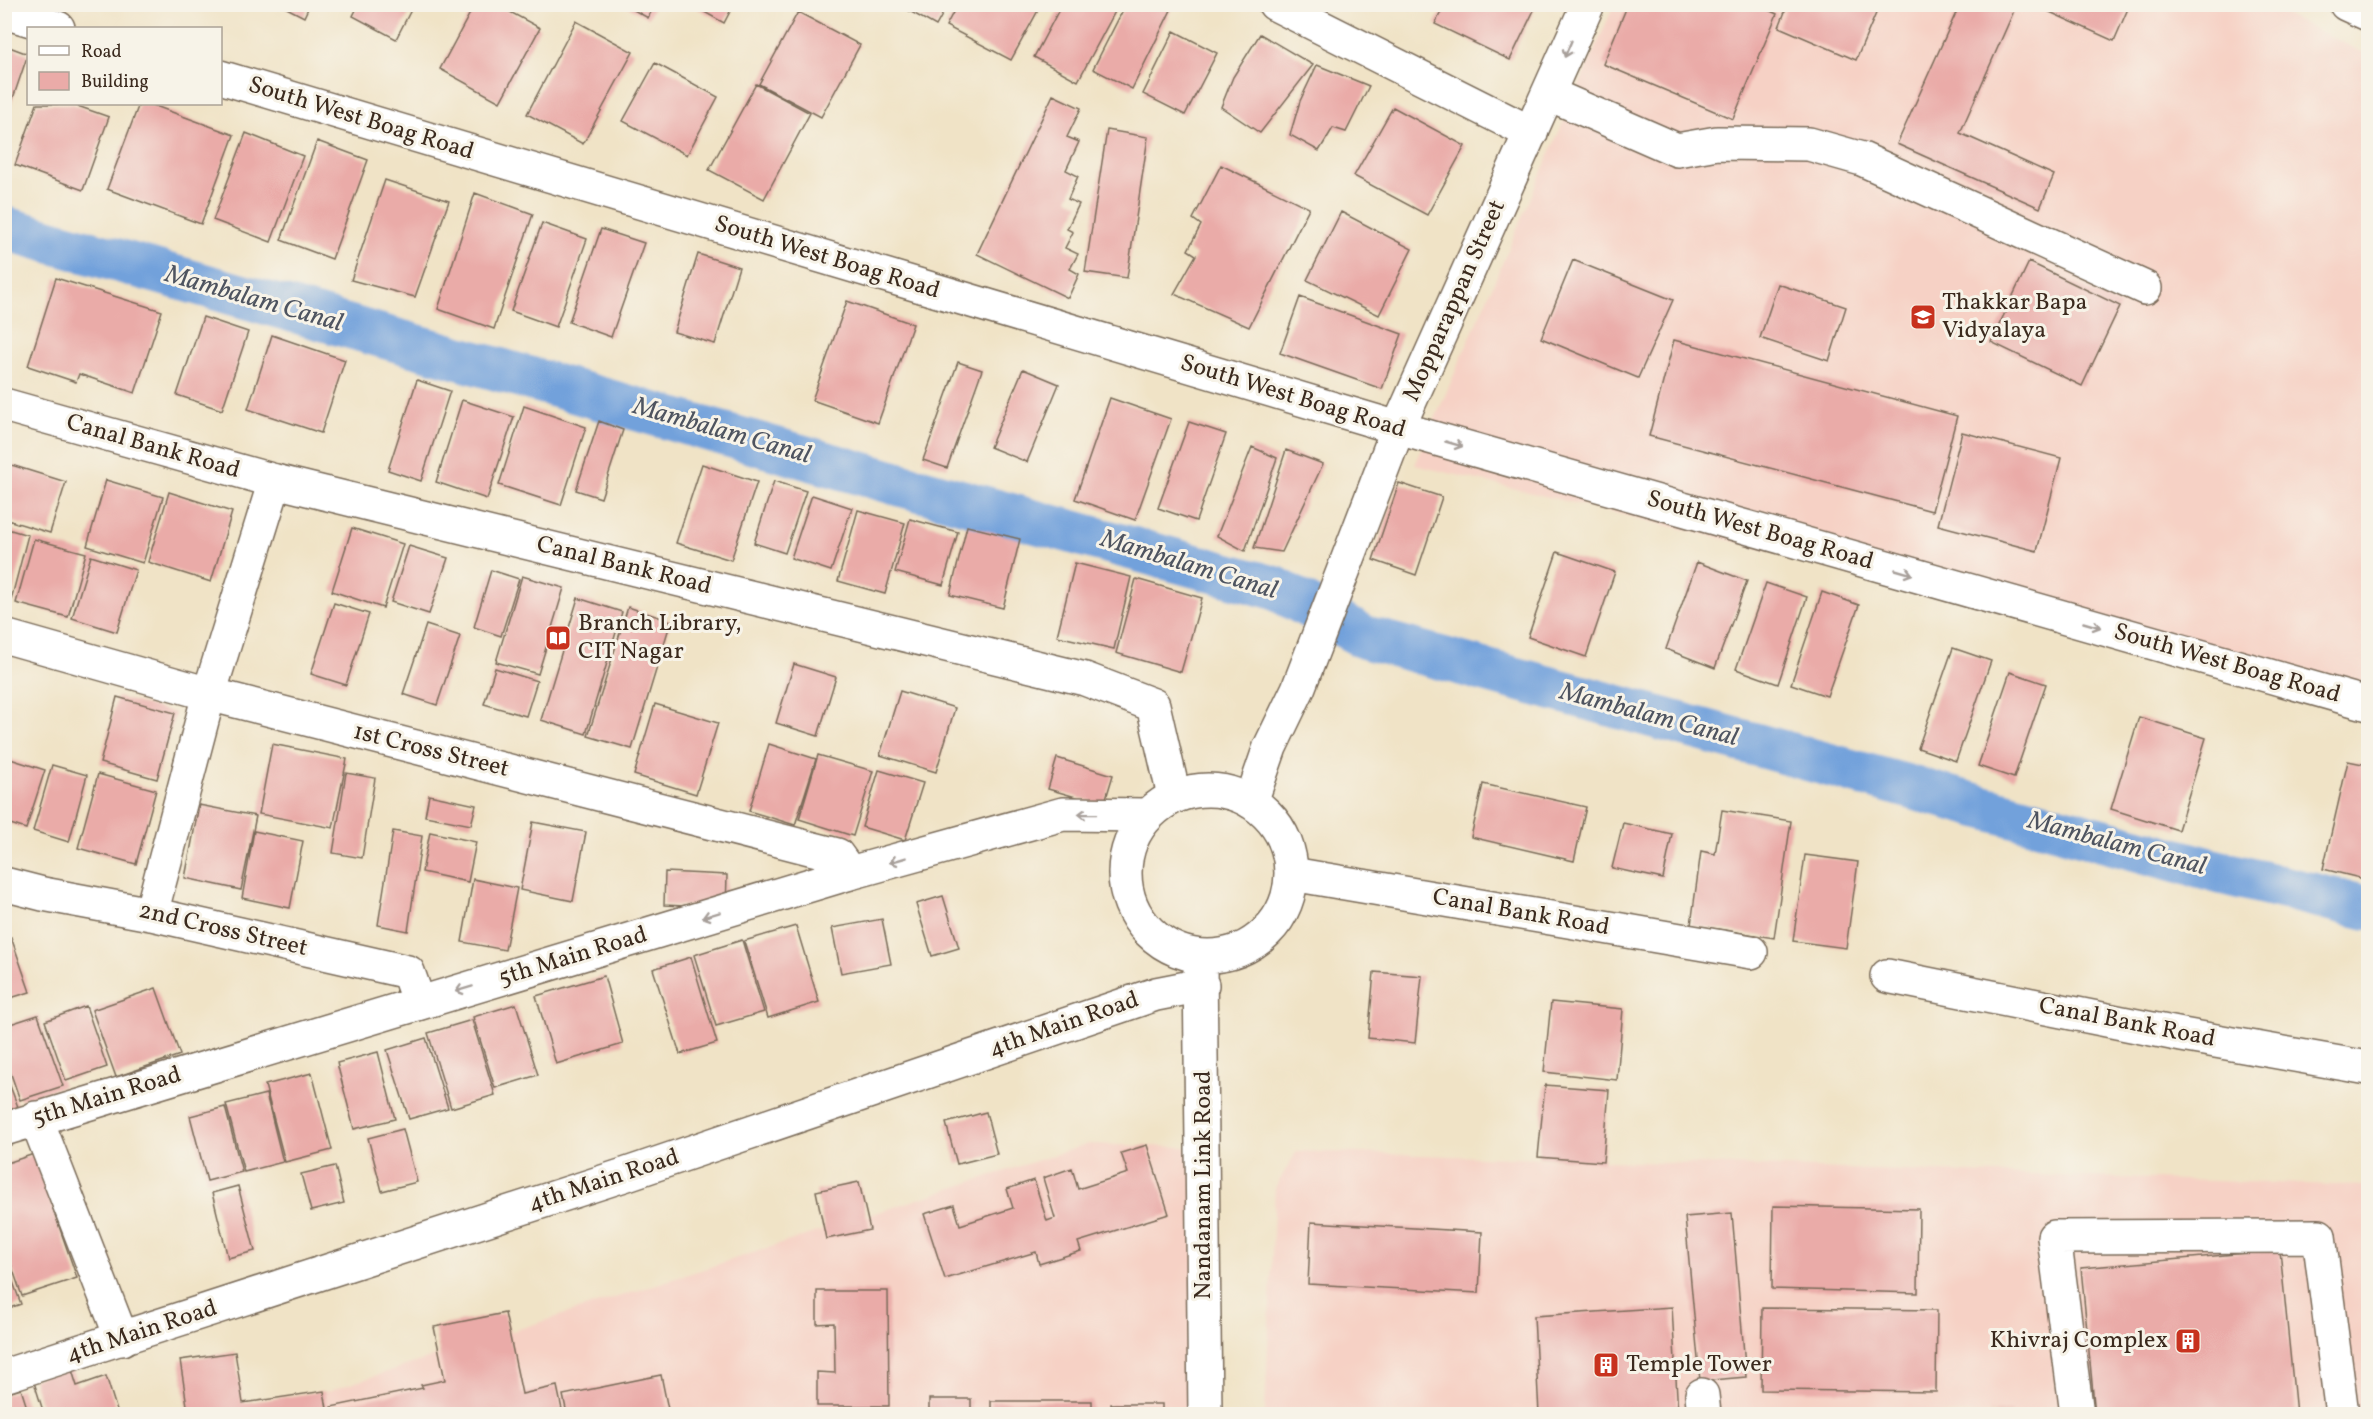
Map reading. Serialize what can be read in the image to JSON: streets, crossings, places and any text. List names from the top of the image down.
{
  "streets": {
    "street": [
      "South West Boag Road",
      "Mopparappan Street",
      "Canal Bank Road",
      "1st Cross Street",
      "2nd Cross Street",
      "5th Main Road",
      "4th Main Road",
      "Nandanam Link Road"
    ]
  },
  "crossings": [
    ["South West Boag Road", "Mopparappan Street"],
    ["Mopparappan Street", "Canal Bank Road"],
    ["Mopparappan Street", "5th Main Road"],
    ["Mopparappan Street", "4th Main Road"],
    ["Mopparappan Street", "Nandanam Link Road"],
    ["Canal Bank Road", "5th Main Road"],
    ["Canal Bank Road", "4th Main Road"],
    ["Canal Bank Road", "Nandanam Link Road"],
    ["1st Cross Street", "5th Main Road"],
    ["2nd Cross Street", "5th Main Road"],
    ["5th Main Road", "4th Main Road"],
    ["5th Main Road", "Nandanam Link Road"],
    ["4th Main Road", "Nandanam Link Road"]
  ],
  "one_way": ["South West Boag Road", "5th Main Road"],
  "water": ["Mambalam Canal"],
  "places": {
    "school or university": ["Thakkar Bapa Vidyalaya"],
    "library": ["Branch Library, CIT Nagar"],
    "building": ["Khivraj Complex", "Temple Tower"]
  },
  "legend": ["Road", "Building"]
}
